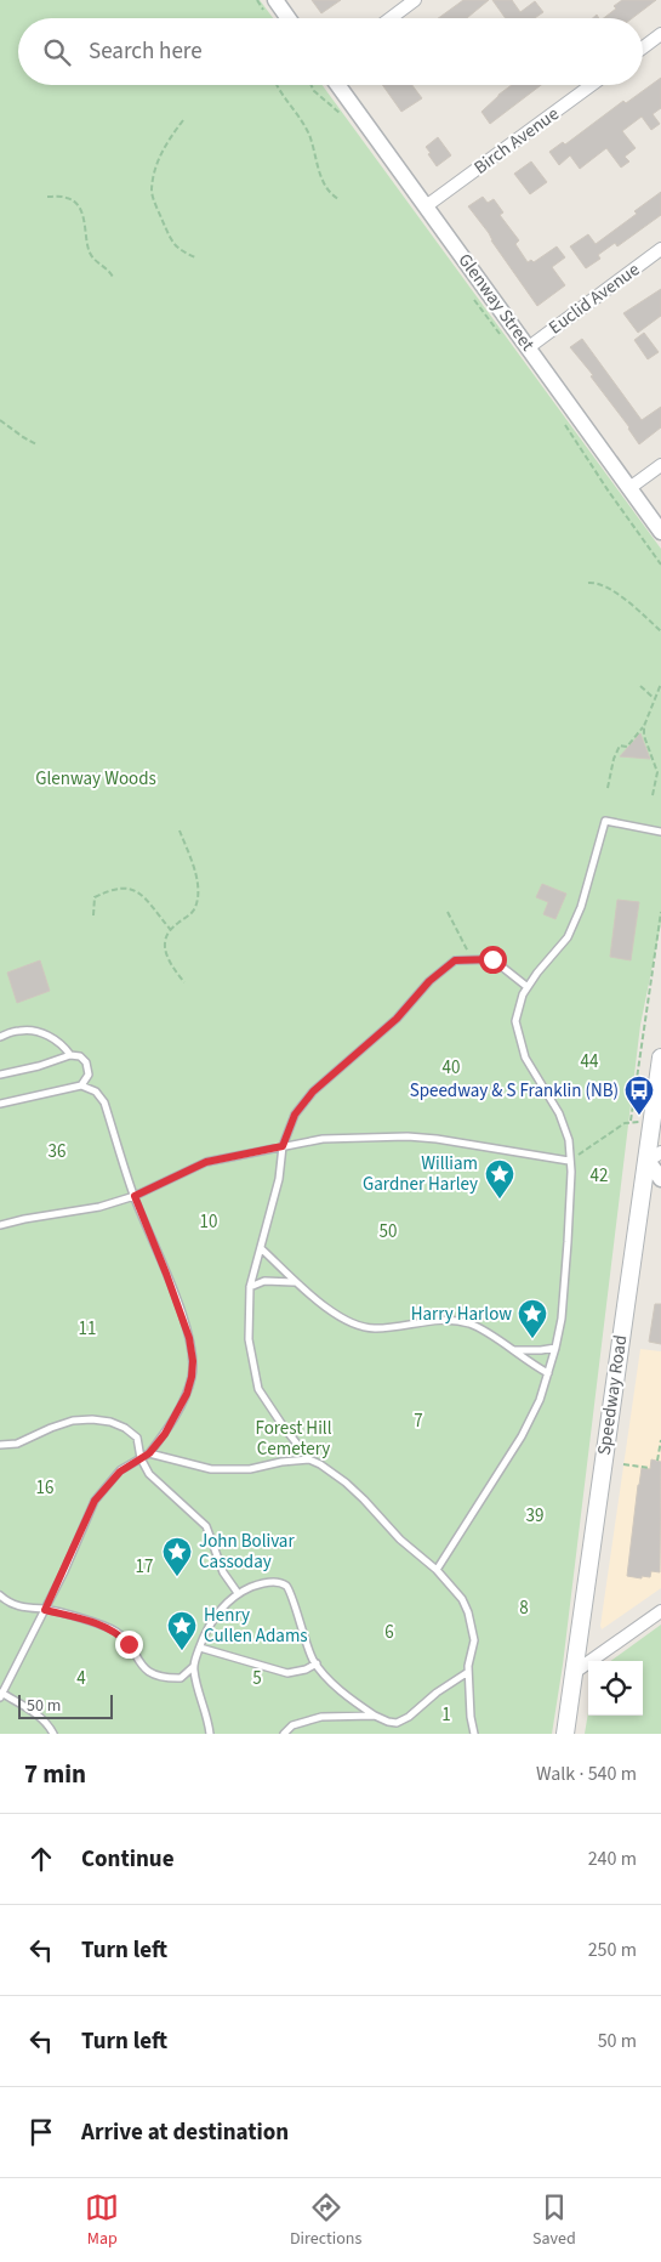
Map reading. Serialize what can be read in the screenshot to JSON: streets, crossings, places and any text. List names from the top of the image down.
{
  "streets": {
    "main road": ["Speedway Road"],
    "street": ["Birch Avenue", "Euclid Avenue", "Glenway Street"]
  },
  "crossings": [
    ["Birch Avenue", "Glenway Street"],
    ["Euclid Avenue", "Glenway Street"]
  ],
  "parks": [
    "Glenway Woods",
    "44",
    "40",
    "36",
    "42",
    "10",
    "50",
    "11",
    "7",
    "Forest Hill Cemetery",
    "16",
    "39",
    "17",
    "8",
    "6",
    "4",
    "5",
    "1"
  ],
  "places": {
    "bus stop": ["Speedway & S Franklin (NB)"],
    "place": [
      "William Gardner Harley",
      "Harry Harlow",
      "John Bolivar Cassoday",
      "Henry Cullen Adams"
    ]
  },
  "scale_bar": "50 m",
  "page": {
    "search": "Search here",
    "scale": "50 m",
    "heading": ["7 min", "Walk · 540 m"],
    "list": [
      ["Continue", "240 m"],
      ["Turn left", "250 m"],
      ["Turn left", "50 m"],
      "Arrive at destination"
    ],
    "nav": ["Map", "Directions", "Saved"]
  }
}
